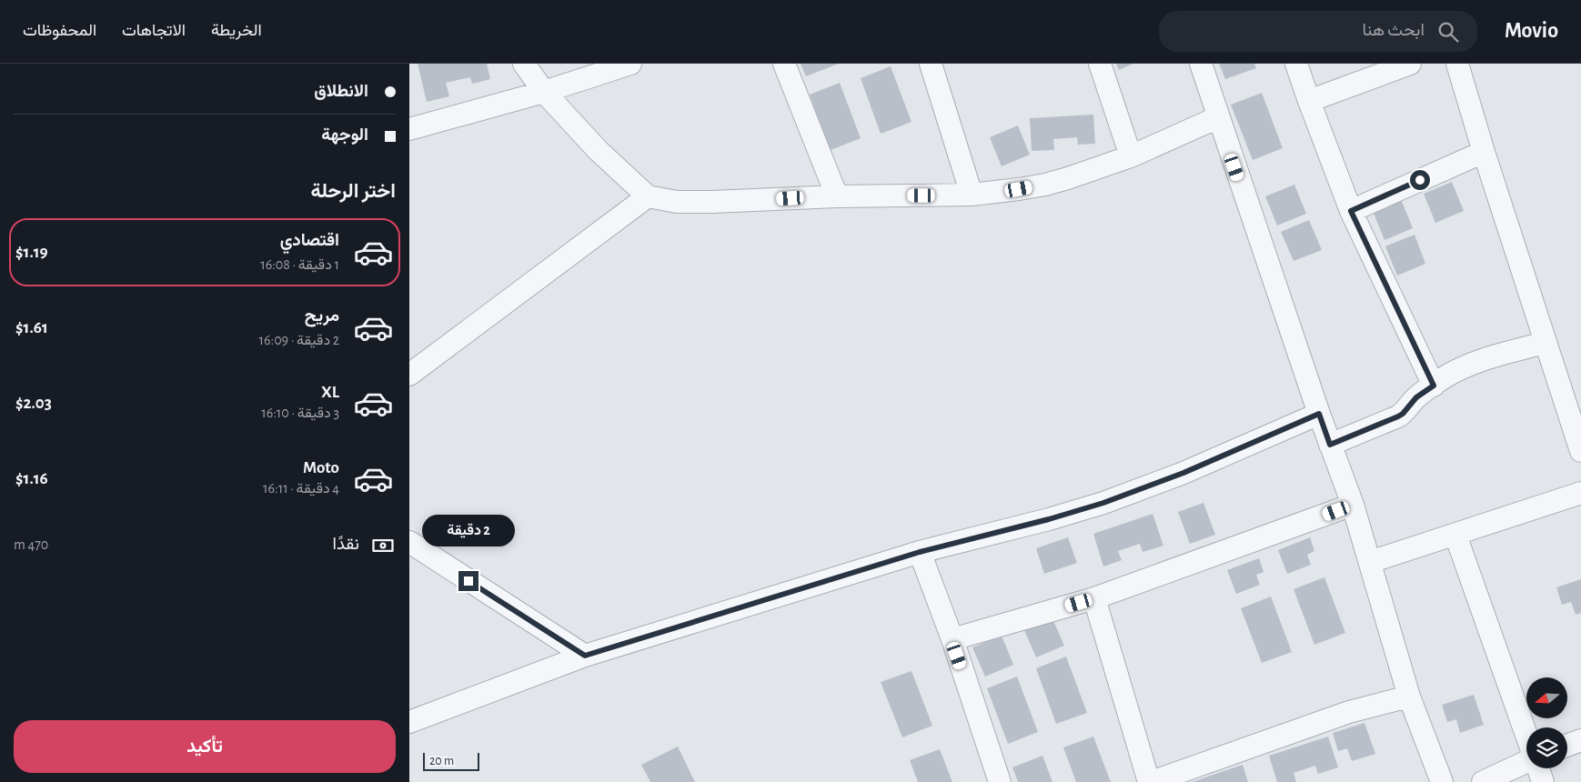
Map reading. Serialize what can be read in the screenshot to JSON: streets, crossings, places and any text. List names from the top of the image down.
{
  "scale_bar": "20 m",
  "north": "left",
  "page": {
    "header": "Movio",
    "search": "ابحث هنا",
    "nav": ["الخريطة", "الاتجاهات", "المحفوظات"],
    "banner": ["الانطلاق", "الوجهة"],
    "heading": "اختر الرحلة",
    "list": [
      {
        "name": "اقتصادي",
        "note": "1 دقيقة · 16:08",
        "value": "$1.19"
      },
      {
        "name": "مريح",
        "note": "2 دقيقة · 16:09",
        "value": "$1.61"
      },
      {
        "name": "XL",
        "note": "3 دقيقة · 16:10",
        "value": "$2.03"
      },
      {
        "name": "Moto",
        "note": "4 دقيقة · 16:11",
        "value": "$1.16"
      }
    ],
    "bubble": "2 دقيقة",
    "pay": ["نقدًا", "470 m"],
    "buttons": "تأكيد",
    "scale": "20 m"
  }
}
